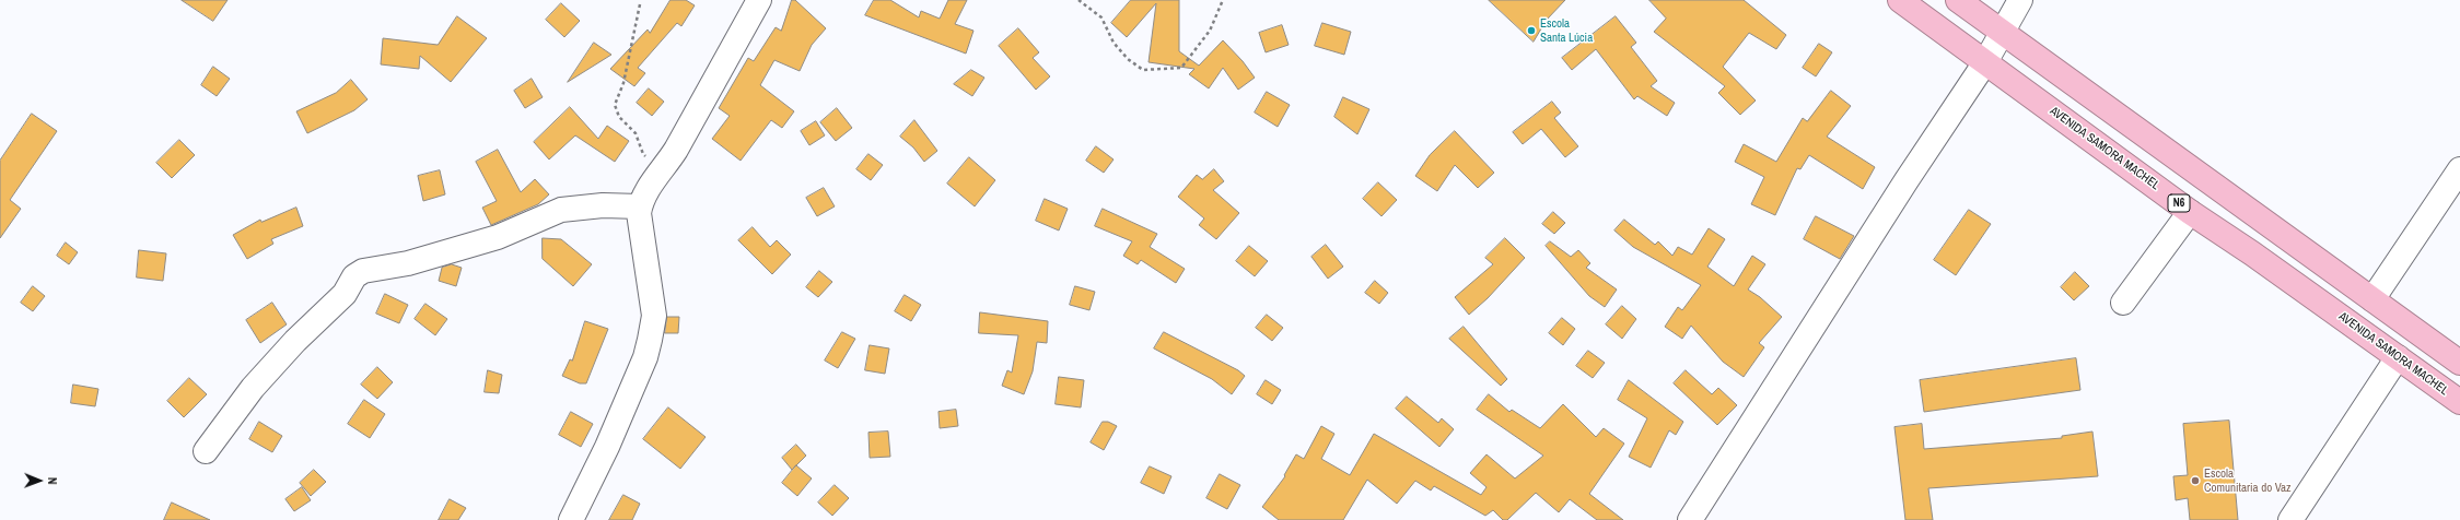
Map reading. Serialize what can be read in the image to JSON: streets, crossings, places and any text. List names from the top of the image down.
{
  "streets": {
    "highway": ["AVENIDA SAMORA MACHEL", "N6"]
  },
  "places": ["Escola Santa Lúcia", "Escola Comunitaria do Vaz"],
  "north": "right"
}
